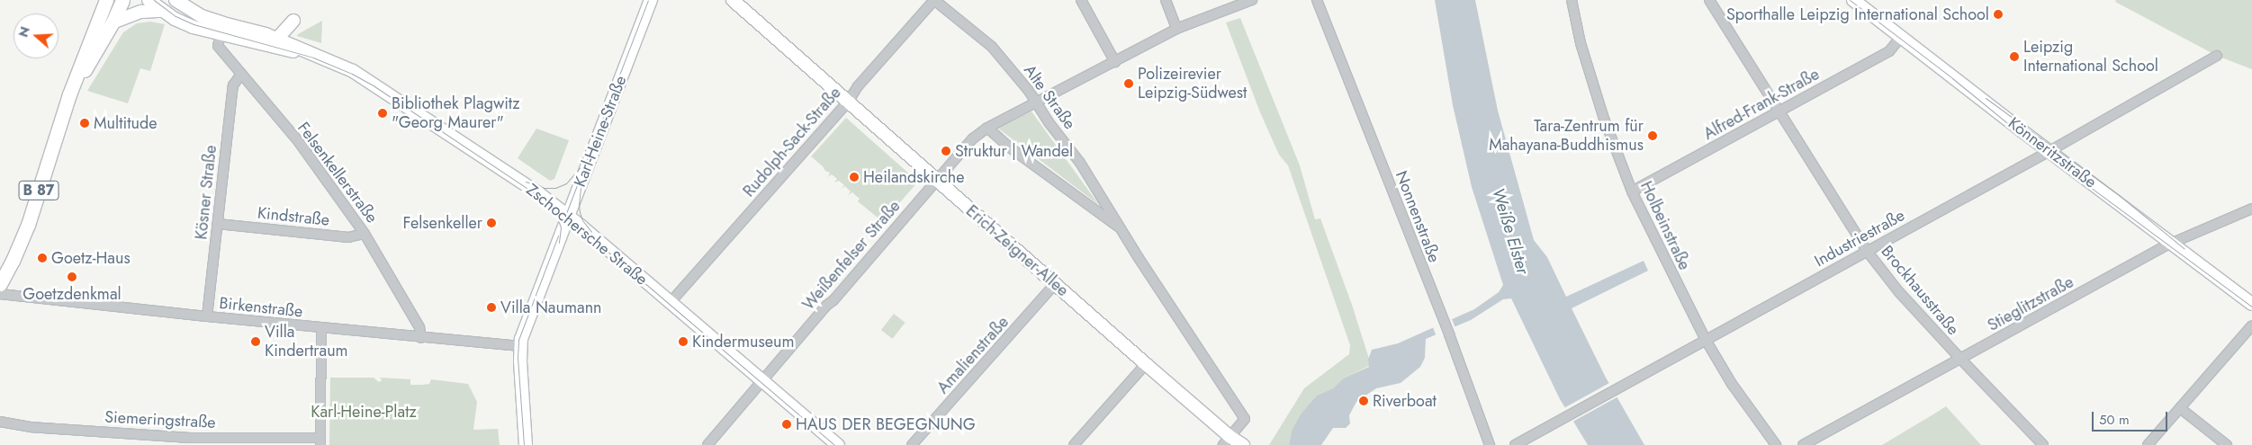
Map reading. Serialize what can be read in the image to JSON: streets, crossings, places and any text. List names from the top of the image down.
{
  "streets": {
    "main road": [
      "Karl-Heine-Straße",
      "Könneritzstraße",
      "B 87",
      "Zschochersche Straße",
      "Erich-Zeigner-Allee"
    ],
    "street": [
      "Alte Straße",
      "Alfred-Frank-Straße",
      "Rudolph-Sack-Straße",
      "Felsenkellerstraße",
      "Kösner Straße",
      "Kindstraße",
      "Nonnenstraße",
      "Holbeinstraße",
      "Industriestraße",
      "Weißenfelser Straße",
      "Brockhausstraße",
      "Stieglitzstraße",
      "Birkenstraße",
      "Amalienstraße",
      "Siemeringstraße"
    ]
  },
  "crossings": [
    ["Alte Straße", "Rudolph-Sack-Straße"],
    ["Alte Straße", "Erich-Zeigner-Allee"],
    ["Alte Straße", "Weißenfelser Straße"],
    ["Alfred-Frank-Straße", "Könneritzstraße"],
    ["Alfred-Frank-Straße", "Holbeinstraße"],
    ["Alfred-Frank-Straße", "Brockhausstraße"],
    ["Karl-Heine-Straße", "Zschochersche Straße"],
    ["Karl-Heine-Straße", "Birkenstraße"],
    ["Rudolph-Sack-Straße", "Zschochersche Straße"],
    ["Rudolph-Sack-Straße", "Erich-Zeigner-Allee"],
    ["Könneritzstraße", "Industriestraße"],
    ["Könneritzstraße", "Stieglitzstraße"],
    ["Felsenkellerstraße", "Kösner Straße"],
    ["Felsenkellerstraße", "Kindstraße"],
    ["Felsenkellerstraße", "Zschochersche Straße"],
    ["Felsenkellerstraße", "Birkenstraße"],
    ["Kösner Straße", "Kindstraße"],
    ["Kösner Straße", "Birkenstraße"],
    ["Holbeinstraße", "Industriestraße"],
    ["Zschochersche Straße", "Weißenfelser Straße"],
    ["Industriestraße", "Brockhausstraße"],
    ["Erich-Zeigner-Allee", "Weißenfelser Straße"],
    ["Erich-Zeigner-Allee", "Amalienstraße"],
    ["Brockhausstraße", "Stieglitzstraße"]
  ],
  "water": ["Weiße Elster"],
  "parks": ["Karl-Heine-Platz"],
  "places": [
    "Sporthalle Leipzig International School",
    "Leipzig International School",
    "Polizeirevier Leipzig-Südwest",
    "Bibliothek Plagwitz \"Georg Maurer\"",
    "Multitude",
    "Tara-Zentrum für Mahayana-Buddhismus",
    "Struktur | Wandel",
    "Heilandskirche",
    "Felsenkeller",
    "Goetz-Haus",
    "Goetzdenkmal",
    "Villa Naumann",
    "Villa Kindertraum",
    "Kindermuseum",
    "Riverboat",
    "HAUS DER BEGEGNUNG"
  ],
  "scale_bar": "50 m",
  "north": "left"
}
